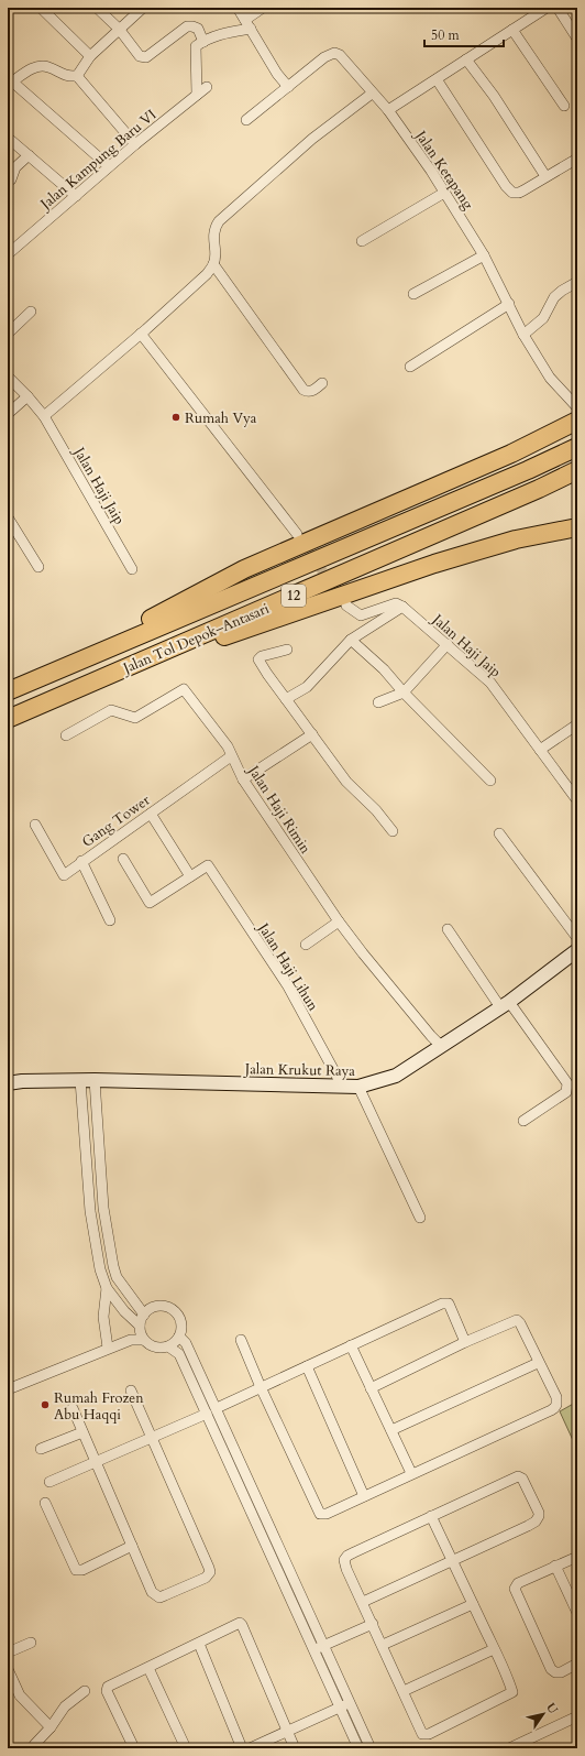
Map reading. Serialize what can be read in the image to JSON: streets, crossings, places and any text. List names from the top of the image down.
{
  "streets": {
    "highway": ["12", "Jalan Tol Depok–Antasari"],
    "street": [
      "Jalan Kampung Baru VI",
      "Jalan Ketapang",
      "Jalan Haji Jaip",
      "Jalan Haji Rimin",
      "Gang Tower",
      "Jalan Haji Lihun",
      "Jalan Krukut Raya"
    ]
  },
  "crossings": [
    ["Jalan Haji Rimin", "Gang Tower"],
    ["Jalan Haji Rimin", "Jalan Krukut Raya"],
    ["Jalan Haji Lihun", "Jalan Krukut Raya"]
  ],
  "places": ["Rumah Vya", "Rumah Frozen Abu Haqqi"],
  "scale_bar": "50 m",
  "north": "top right"
}
